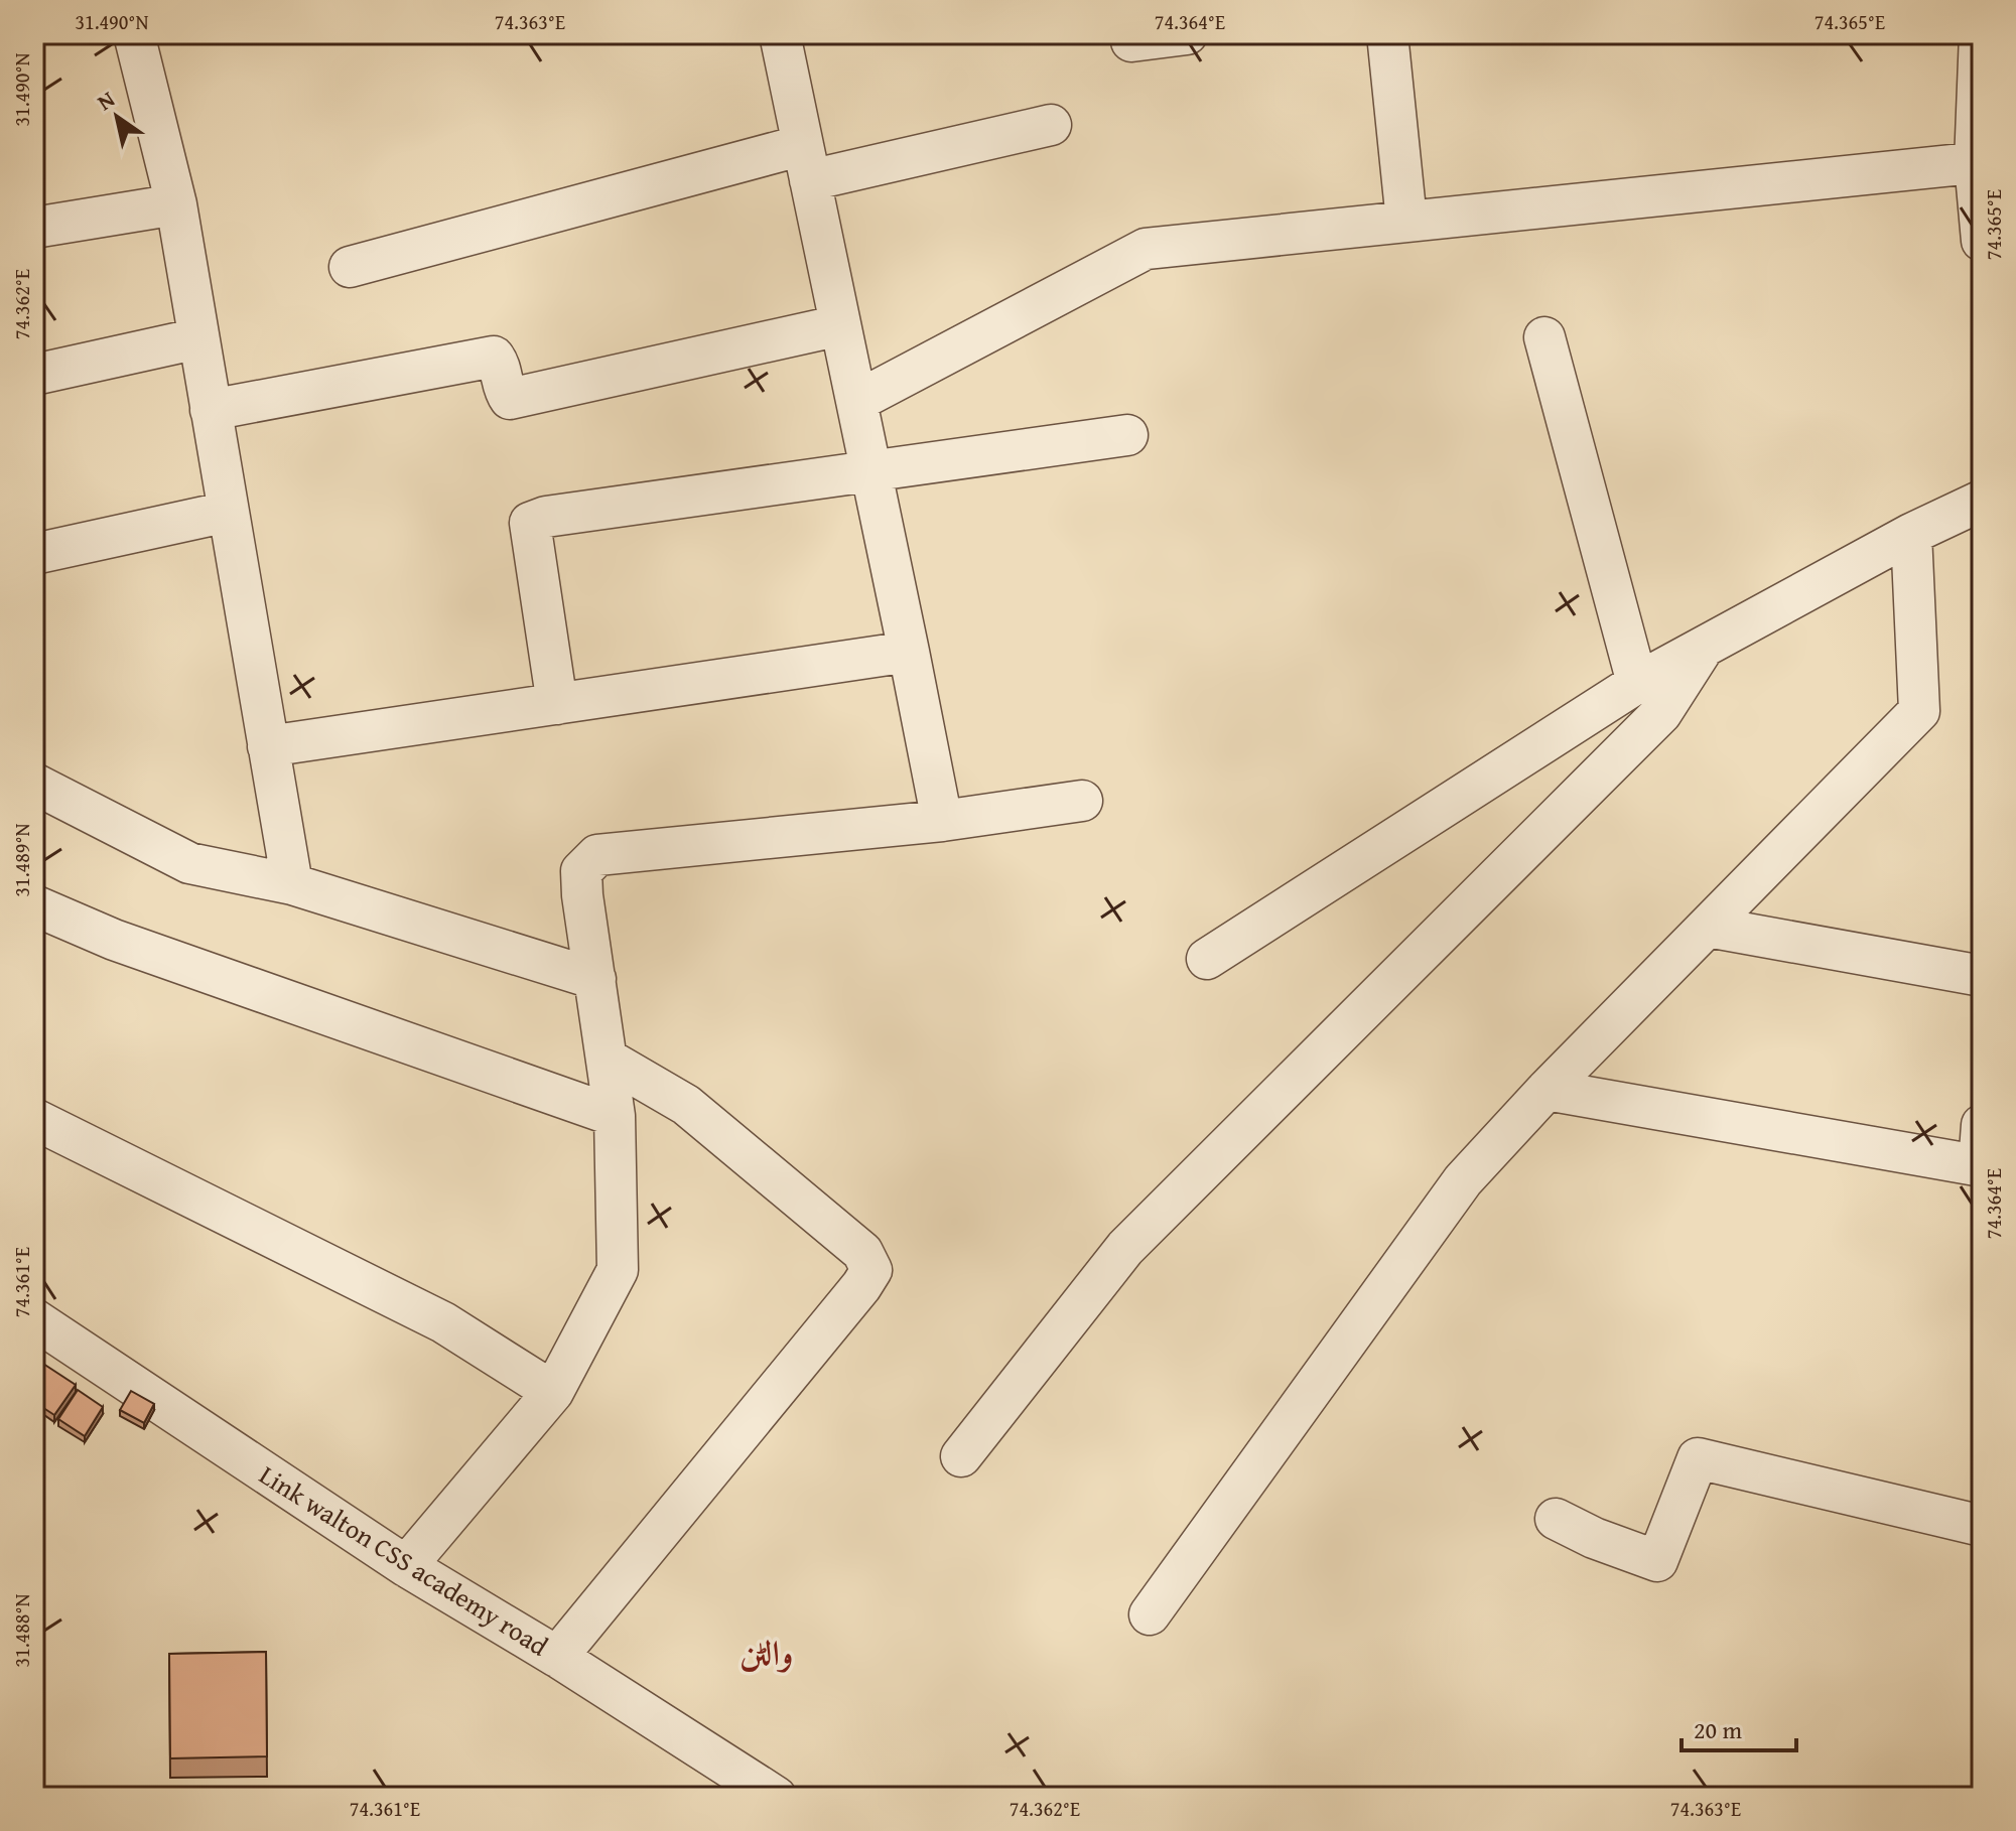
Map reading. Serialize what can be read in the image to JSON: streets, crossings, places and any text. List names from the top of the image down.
{
  "streets": {
    "street": ["Link walton CSS academy road"]
  },
  "districts": ["والٹن"],
  "scale_bar": "20 m",
  "north": "top left",
  "coordinates": [
    "31.490°N",
    "74.363°E",
    "74.364°E",
    "74.365°E",
    "74.362°E",
    "31.489°N",
    "74.361°E",
    "31.488°N"
  ]
}
